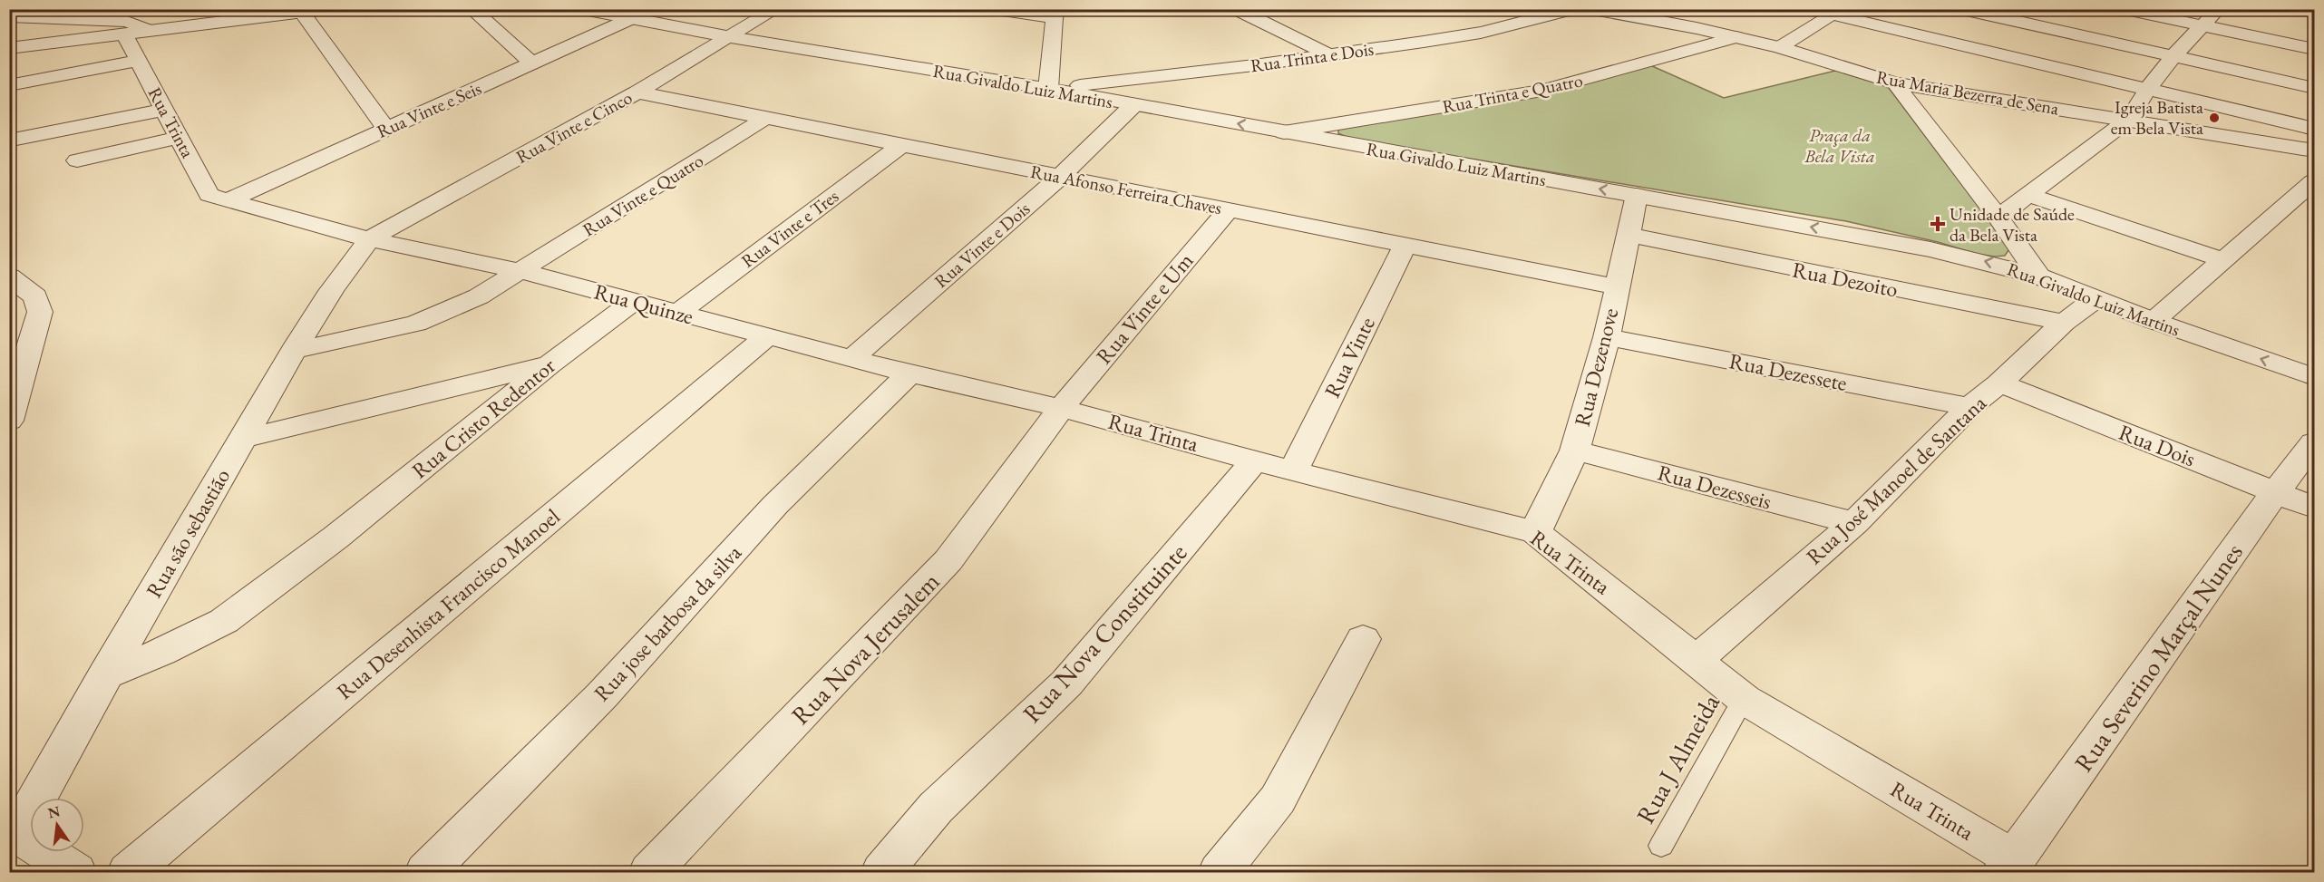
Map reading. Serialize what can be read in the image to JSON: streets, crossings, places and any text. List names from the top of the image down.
{
  "streets": {
    "street": [
      "Rua Trinta e Dois",
      "Rua Givaldo Luiz Martins",
      "Rua Maria Bezerra de Sena",
      "Rua Trinta e Quatro",
      "Rua Vinte e Seis",
      "Rua Trinta",
      "Rua Vinte e Cinco",
      "Rua Afonso Ferreira Chaves",
      "Rua Vinte e Quatro",
      "Rua Vinte e Tres",
      "Rua Vinte e Dois",
      "Rua Dezoito",
      "Rua Quinze",
      "Rua Vinte e Um",
      "Rua Vinte",
      "Rua Dezenove",
      "Rua Dezessete",
      "Rua Cristo Redentor",
      "Rua Dois",
      "Rua José Manoel de Santana",
      "Rua Dezesseis",
      "Rua são sebastião",
      "Rua Desenhista Francisco Manoel",
      "Rua jose barbosa da silva",
      "Rua Nova Constituinte",
      "Rua Nova Jerusalem",
      "Rua Severino Marçal Nunes"
    ],
    "lane": ["Rua J Almeida"]
  },
  "crossings": [
    ["Rua Trinta e Dois", "Rua Givaldo Luiz Martins"],
    ["Rua Givaldo Luiz Martins", "Rua Trinta e Quatro"],
    ["Rua Givaldo Luiz Martins", "Rua Vinte e Seis"],
    ["Rua Givaldo Luiz Martins", "Rua Vinte e Cinco"],
    ["Rua Givaldo Luiz Martins", "Rua Vinte e Dois"],
    ["Rua Givaldo Luiz Martins", "Rua Dezenove"],
    ["Rua Givaldo Luiz Martins", "Rua José Manoel de Santana"],
    ["Rua Maria Bezerra de Sena", "Rua Trinta e Quatro"],
    ["Rua Vinte e Seis", "Rua Trinta"],
    ["Rua Vinte e Seis", "Rua Quinze"],
    ["Rua Trinta", "Rua Quinze"],
    ["Rua Trinta", "Rua Vinte e Um"],
    ["Rua Trinta", "Rua Vinte"],
    ["Rua Trinta", "Rua Dezenove"],
    ["Rua Trinta", "Rua José Manoel de Santana"],
    ["Rua Trinta", "Rua Nova Constituinte"],
    ["Rua Trinta", "Rua Nova Jerusalem"],
    ["Rua Trinta", "Rua Severino Marçal Nunes"],
    ["Rua Trinta", "Rua J Almeida"],
    ["Rua Vinte e Cinco", "Rua Afonso Ferreira Chaves"],
    ["Rua Vinte e Cinco", "Rua Quinze"],
    ["Rua Vinte e Cinco", "Rua são sebastião"],
    ["Rua Afonso Ferreira Chaves", "Rua Vinte e Quatro"],
    ["Rua Afonso Ferreira Chaves", "Rua Vinte e Tres"],
    ["Rua Afonso Ferreira Chaves", "Rua Vinte e Dois"],
    ["Rua Afonso Ferreira Chaves", "Rua Vinte e Um"],
    ["Rua Afonso Ferreira Chaves", "Rua Vinte"],
    ["Rua Afonso Ferreira Chaves", "Rua Dezenove"],
    ["Rua Vinte e Quatro", "Rua Quinze"],
    ["Rua Vinte e Quatro", "Rua são sebastião"],
    ["Rua Vinte e Tres", "Rua Quinze"],
    ["Rua Vinte e Dois", "Rua Quinze"],
    ["Rua Dezoito", "Rua Dezenove"],
    ["Rua Dezoito", "Rua José Manoel de Santana"],
    ["Rua Quinze", "Rua Vinte e Um"],
    ["Rua Quinze", "Rua Cristo Redentor"],
    ["Rua Quinze", "Rua são sebastião"],
    ["Rua Quinze", "Rua Desenhista Francisco Manoel"],
    ["Rua Quinze", "Rua jose barbosa da silva"],
    ["Rua Quinze", "Rua Nova Jerusalem"],
    ["Rua Vinte e Um", "Rua Nova Jerusalem"],
    ["Rua Dezenove", "Rua Dezessete"],
    ["Rua Dezenove", "Rua Dezesseis"],
    ["Rua Dezessete", "Rua José Manoel de Santana"],
    ["Rua Cristo Redentor", "Rua são sebastião"],
    ["Rua Dois", "Rua José Manoel de Santana"],
    ["Rua Dois", "Rua Severino Marçal Nunes"],
    ["Rua José Manoel de Santana", "Rua Dezesseis"]
  ],
  "parks": ["Praça da Bela Vista"],
  "places": {
    "other": ["Igreja Batista em Bela Vista"],
    "health": ["Unidade de Saúde da Bela Vista"]
  },
  "north": "top"
}
